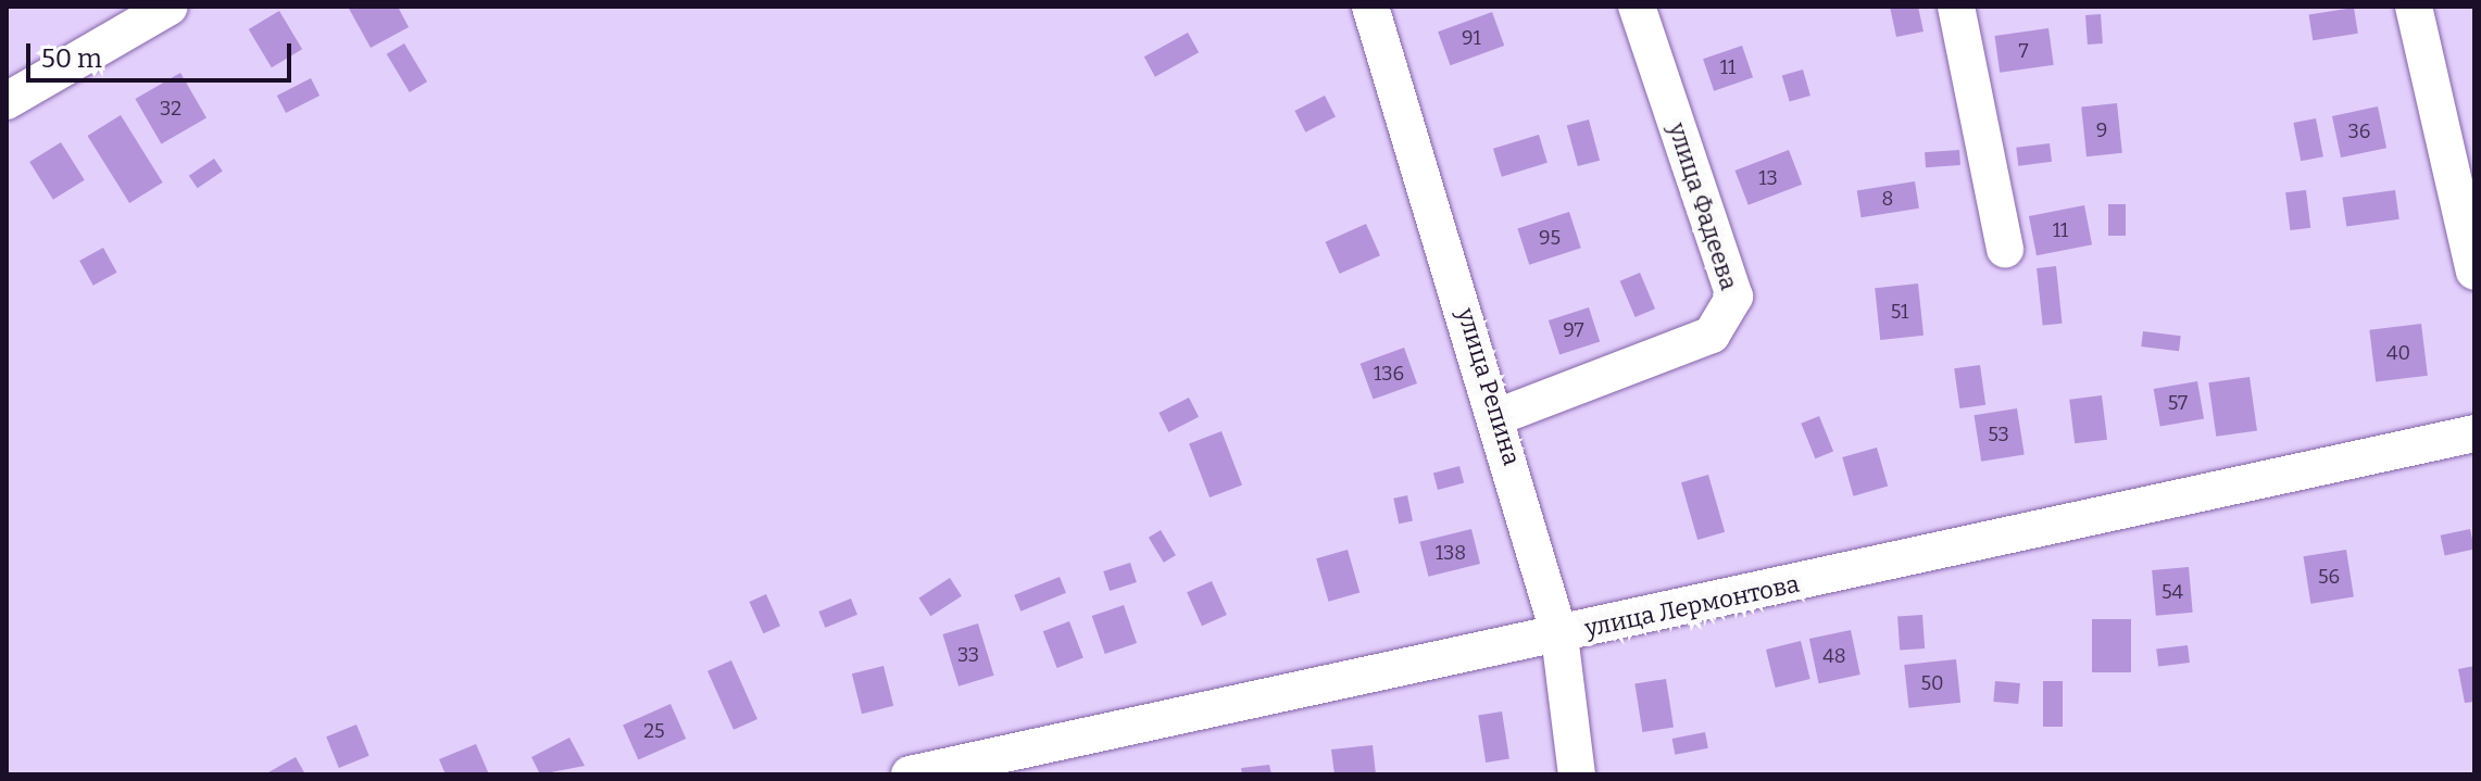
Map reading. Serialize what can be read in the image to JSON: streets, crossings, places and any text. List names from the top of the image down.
{
  "streets": {
    "street": ["улица Фадеева", "улица Репина", "улица Лермонтова"]
  },
  "crossings": [
    ["улица Фадеева", "улица Репина"],
    ["улица Репина", "улица Лермонтова"]
  ],
  "house_numbers": [
    "91",
    "7",
    "11",
    "32",
    "9",
    "36",
    "13",
    "8",
    "11",
    "95",
    "51",
    "97",
    "40",
    "136",
    "57",
    "53",
    "138",
    "56",
    "54",
    "33",
    "48",
    "50",
    "25"
  ],
  "scale_bar": "50 m"
}
